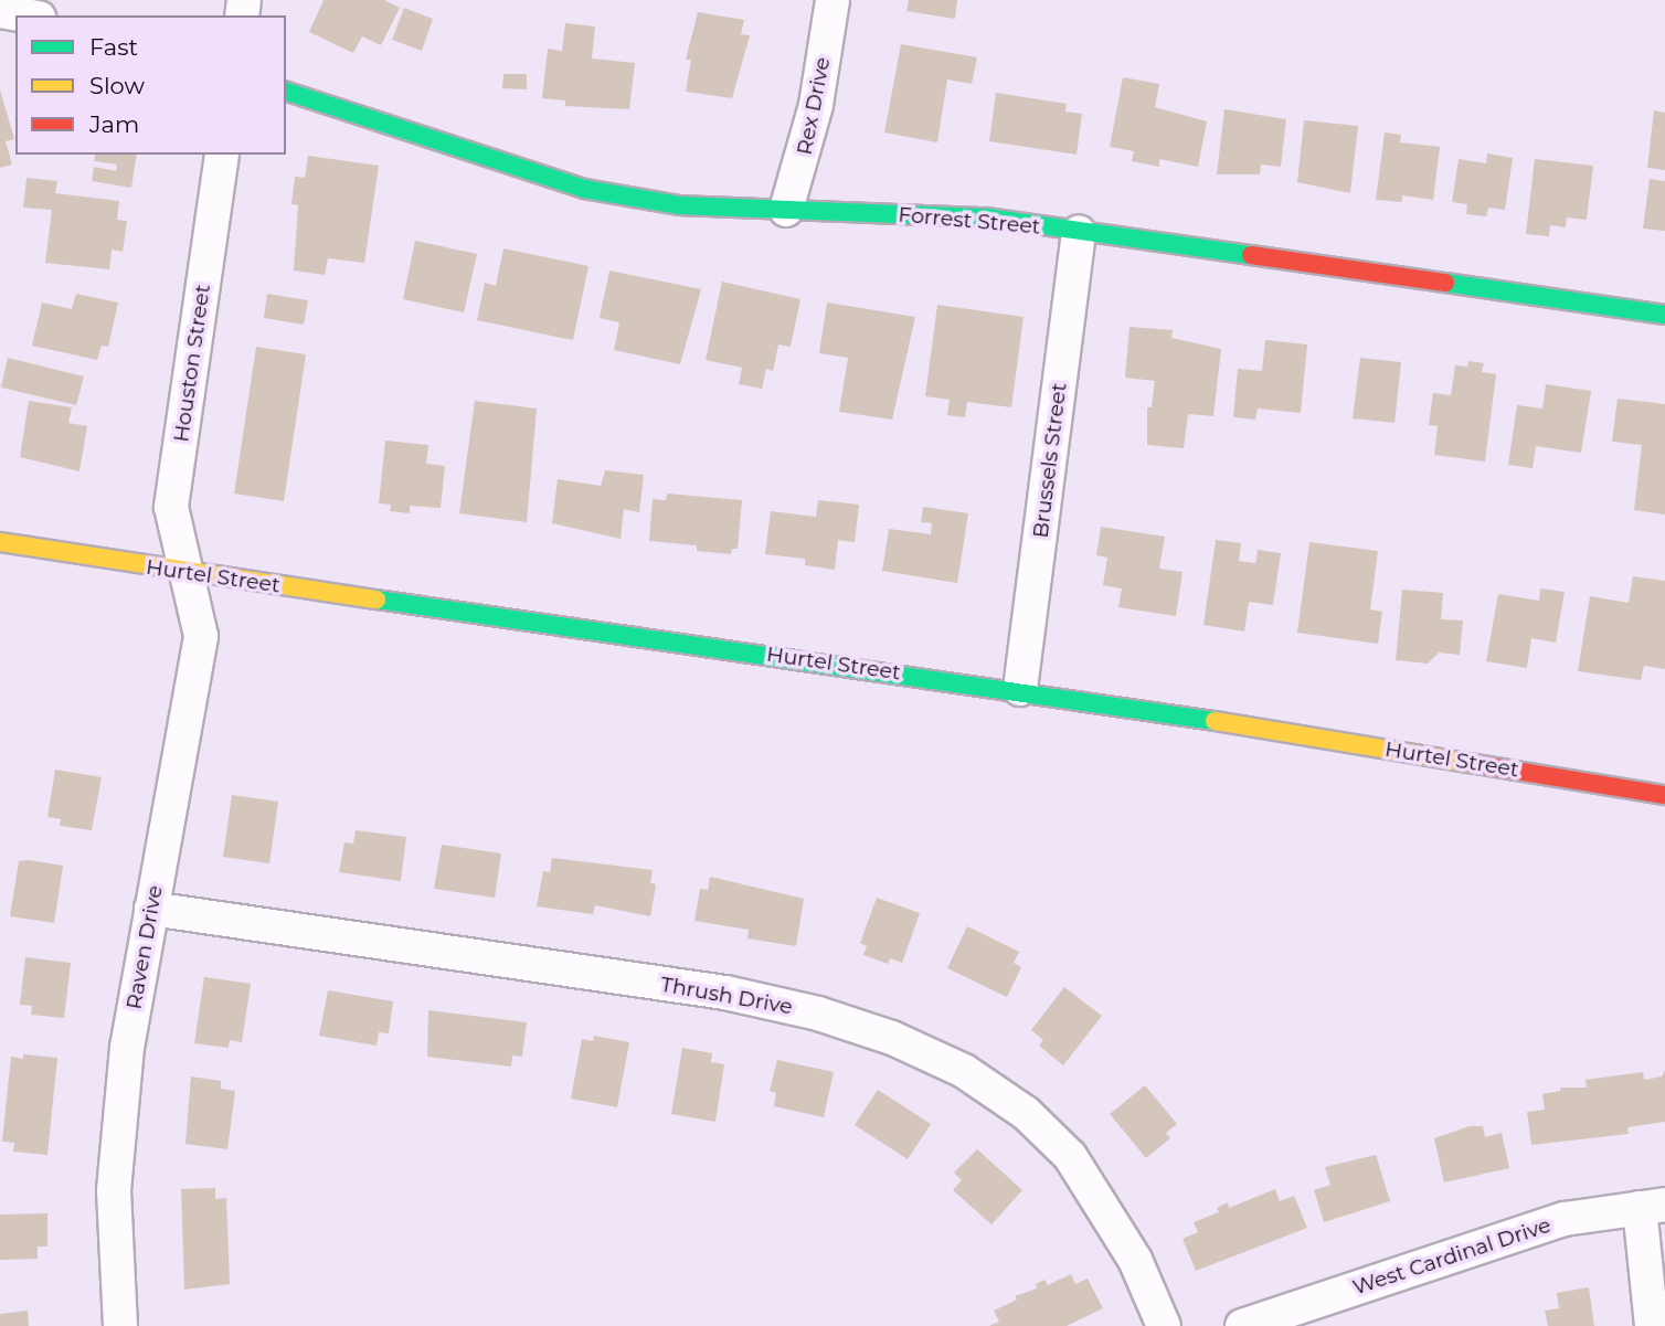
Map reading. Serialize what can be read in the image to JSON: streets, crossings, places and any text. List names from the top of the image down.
{
  "streets": {
    "street": [
      "Rex Drive",
      "Forrest Street",
      "Houston Street",
      "Brussels Street",
      "Hurtel Street",
      "Raven Drive",
      "Thrush Drive",
      "West Cardinal Drive"
    ]
  },
  "crossings": [
    ["Rex Drive", "Forrest Street"],
    ["Forrest Street", "Brussels Street"],
    ["Houston Street", "Hurtel Street"],
    ["Houston Street", "Raven Drive"],
    ["Brussels Street", "Hurtel Street"],
    ["Hurtel Street", "Raven Drive"],
    ["Raven Drive", "Thrush Drive"]
  ],
  "legend": ["Fast", "Slow", "Jam"]
}
